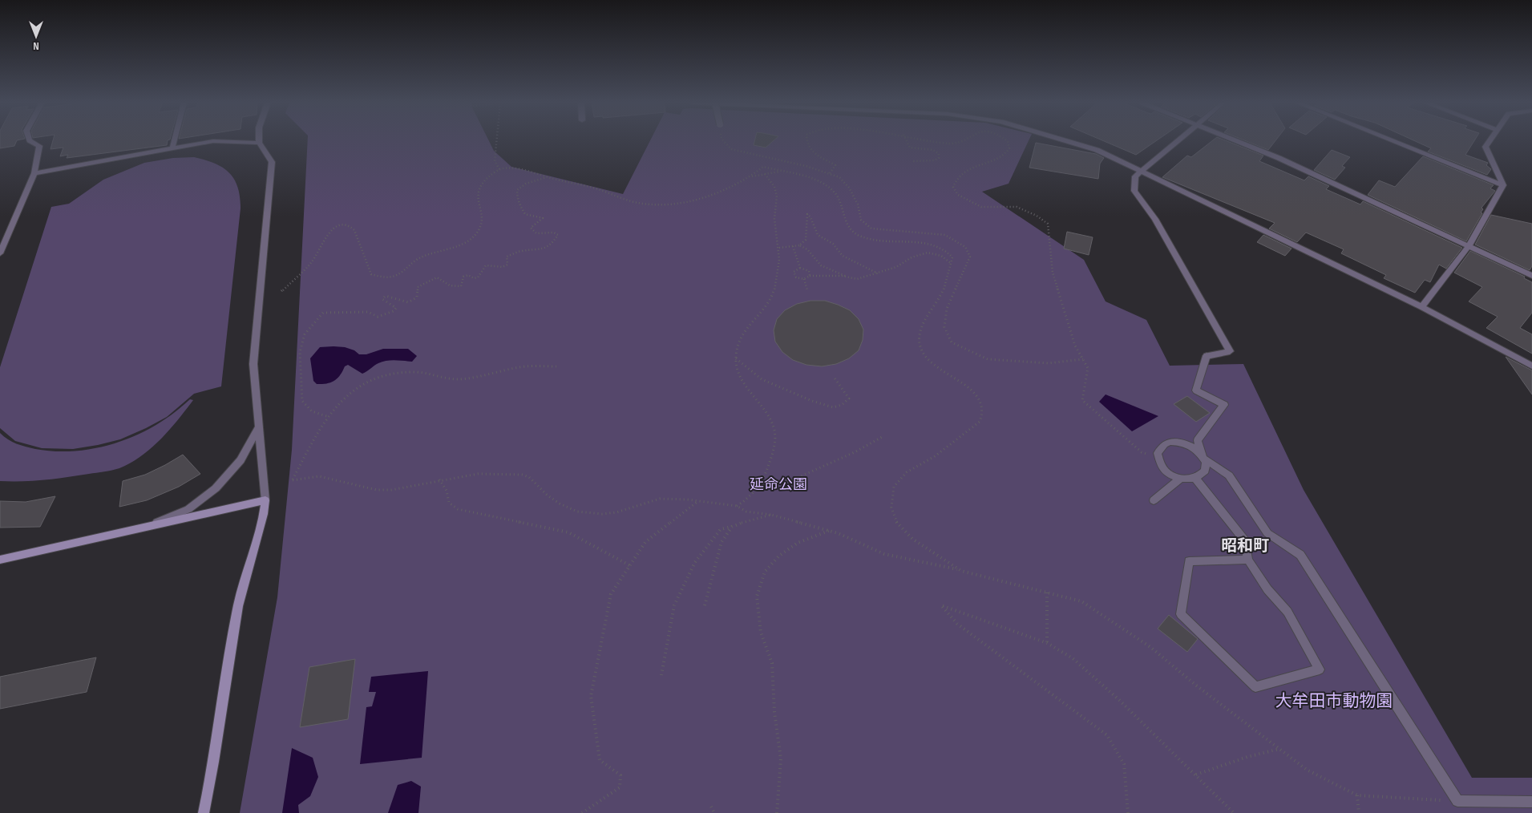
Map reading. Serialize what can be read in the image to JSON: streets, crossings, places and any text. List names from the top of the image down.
{
  "districts": ["昭和町"],
  "parks": ["延命公園", "大牟田市動物園"],
  "north": "bottom"
}
